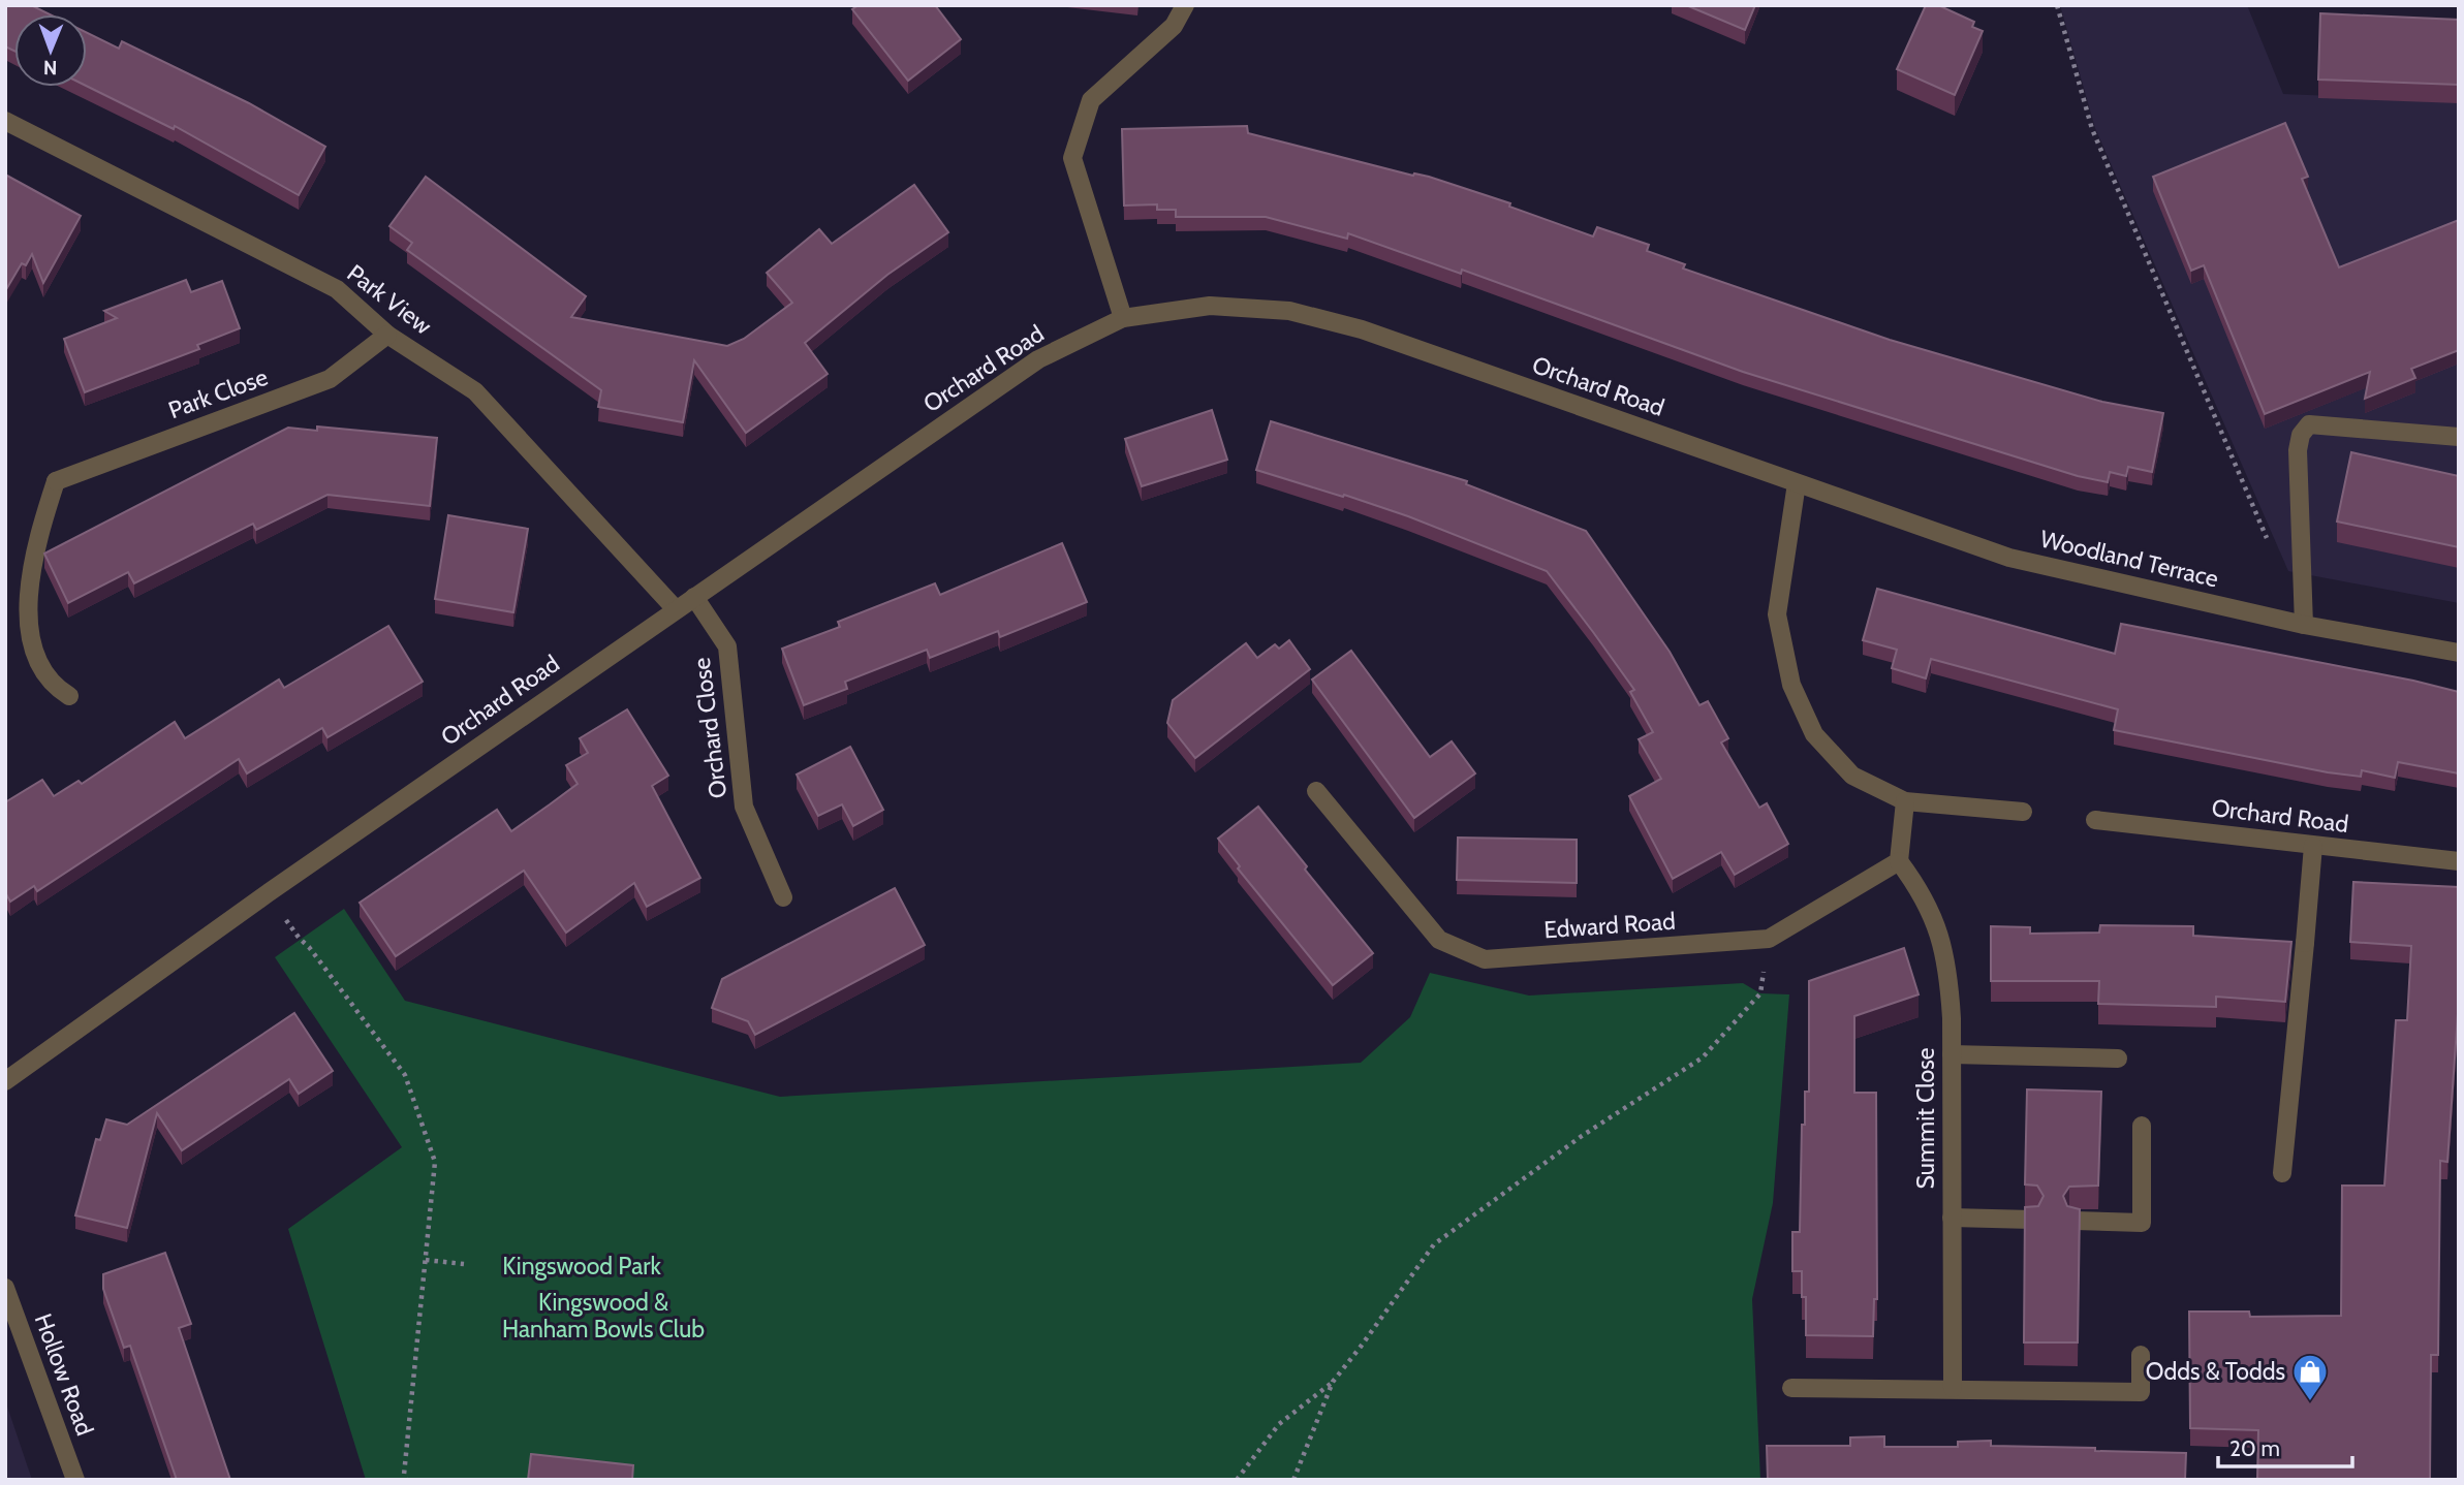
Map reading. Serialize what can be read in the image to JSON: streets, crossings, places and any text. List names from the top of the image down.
{
  "streets": {
    "street": [
      "Park View",
      "Orchard Road",
      "Park Close",
      "Woodland Terrace",
      "Orchard Close",
      "Edward Road",
      "Summit Close",
      "Hollow Road"
    ]
  },
  "crossings": [
    ["Park View", "Orchard Road"],
    ["Park View", "Park Close"],
    ["Orchard Road", "Woodland Terrace"],
    ["Orchard Road", "Orchard Close"],
    ["Edward Road", "Summit Close"]
  ],
  "parks": ["Kingswood Park", "Kingswood & Hanham Bowls Club"],
  "places": {
    "shop": ["Odds & Todds"]
  },
  "scale_bar": "20 m",
  "north": "bottom"
}
